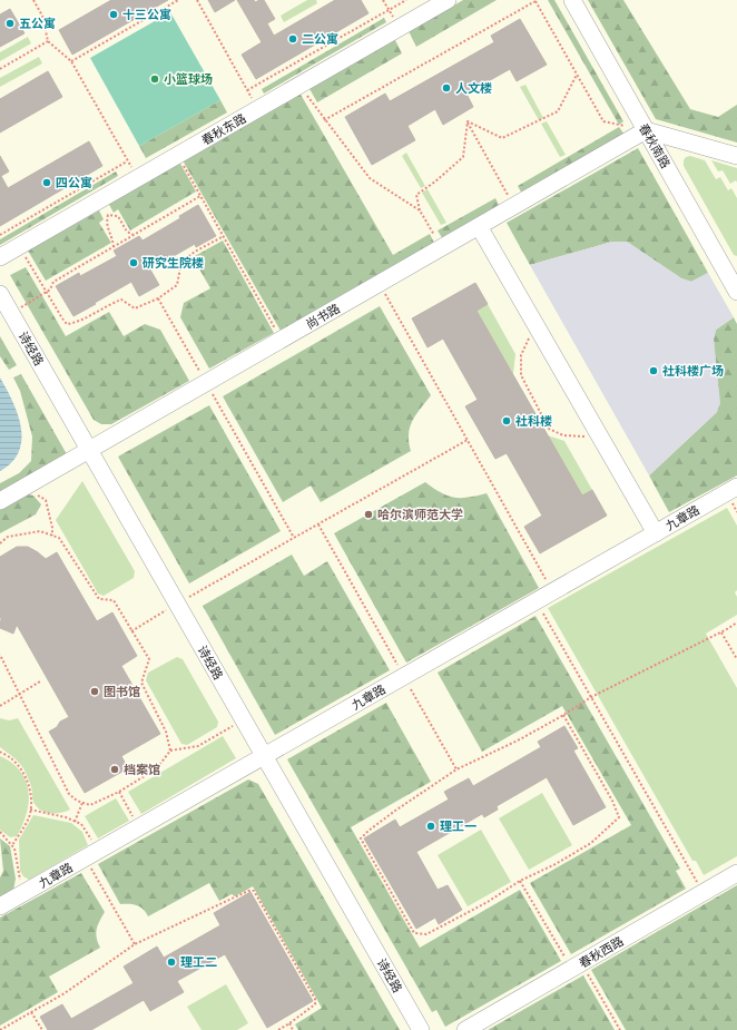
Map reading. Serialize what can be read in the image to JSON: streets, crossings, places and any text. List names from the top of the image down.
{
  "streets": {
    "lane": [
      "春秋东路",
      "春秋南路",
      "尚书路",
      "诗经路",
      "九章路",
      "春秋西路"
    ]
  },
  "crossings": [
    ["春秋南路", "尚书路"],
    ["尚书路", "诗经路"],
    ["诗经路", "九章路"]
  ],
  "places": [
    "十三公寓",
    "五公寓",
    "二公寓",
    "小篮球场",
    "人文楼",
    "四公寓",
    "研究生院楼",
    "社科楼广场",
    "社科楼",
    "哈尔滨师范大学",
    "图书馆",
    "档案馆",
    "理工一",
    "理工二"
  ]
}
